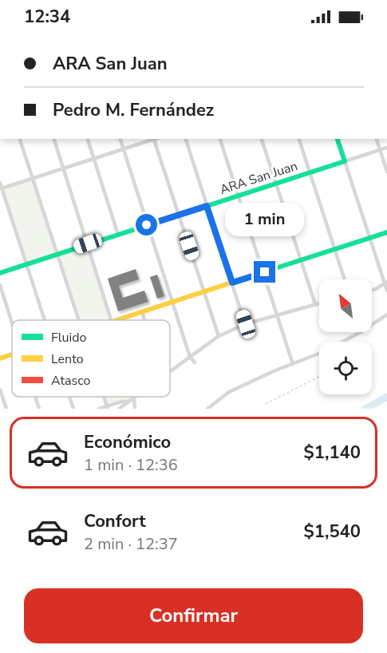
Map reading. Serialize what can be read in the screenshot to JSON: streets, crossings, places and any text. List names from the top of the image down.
{
  "streets": {
    "street": ["ARA San Juan"]
  },
  "legend": ["Fluido", "Lento", "Atasco"],
  "north": "top left",
  "page": {
    "status": "12:34",
    "banner": ["ARA San Juan", "Pedro M. Fernández"],
    "bubble": "1 min",
    "list": [
      {
        "name": "Económico",
        "note": "1 min · 12:36",
        "value": "$1,140"
      },
      {
        "name": "Confort",
        "note": "2 min · 12:37",
        "value": "$1,540"
      }
    ],
    "buttons": "Confirmar"
  }
}
